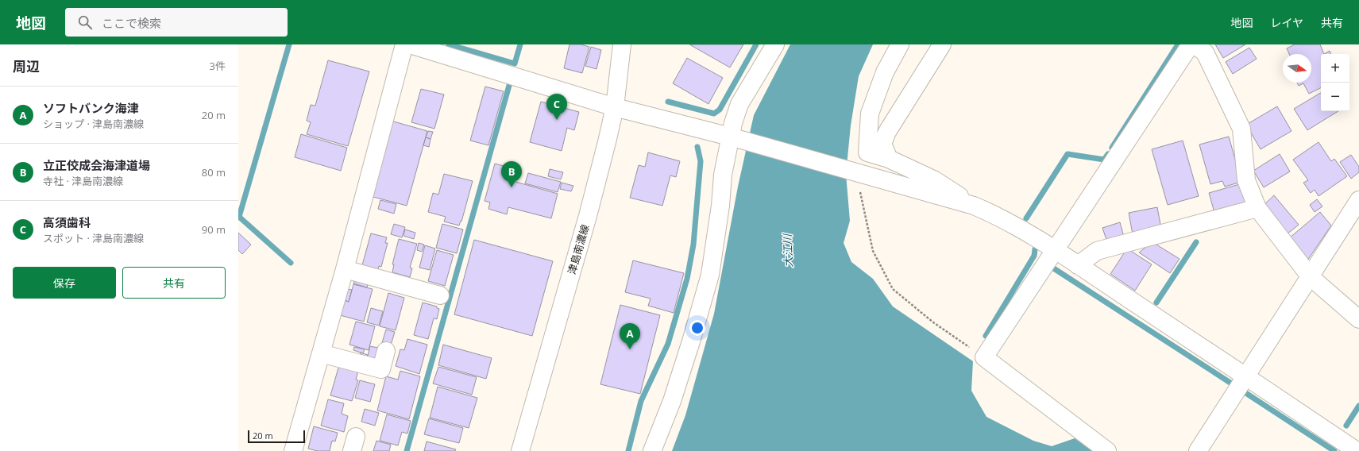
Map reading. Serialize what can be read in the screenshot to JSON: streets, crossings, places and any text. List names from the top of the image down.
{
  "streets": {
    "street": ["津島南濃線"]
  },
  "water": ["大江川"],
  "scale_bar": "20 m",
  "north": "right",
  "page": {
    "header": "地図",
    "search": "ここで検索",
    "nav": ["地図", "レイヤ", "共有"],
    "heading": ["周辺", "3件"],
    "map_buttons": ["+", "−"],
    "list": [
      {
        "mark": "A",
        "name": "ソフトバンク海津",
        "note": "ショップ · 津島南濃線",
        "value": "20 m"
      },
      {
        "mark": "B",
        "name": "立正佼成会海津道場",
        "note": "寺社 · 津島南濃線",
        "value": "80 m"
      },
      {
        "mark": "C",
        "name": "高須歯科",
        "note": "スポット · 津島南濃線",
        "value": "90 m"
      }
    ],
    "pins": ["C", "B", "A"],
    "buttons": ["保存", "共有"],
    "scale": "20 m"
  }
}
